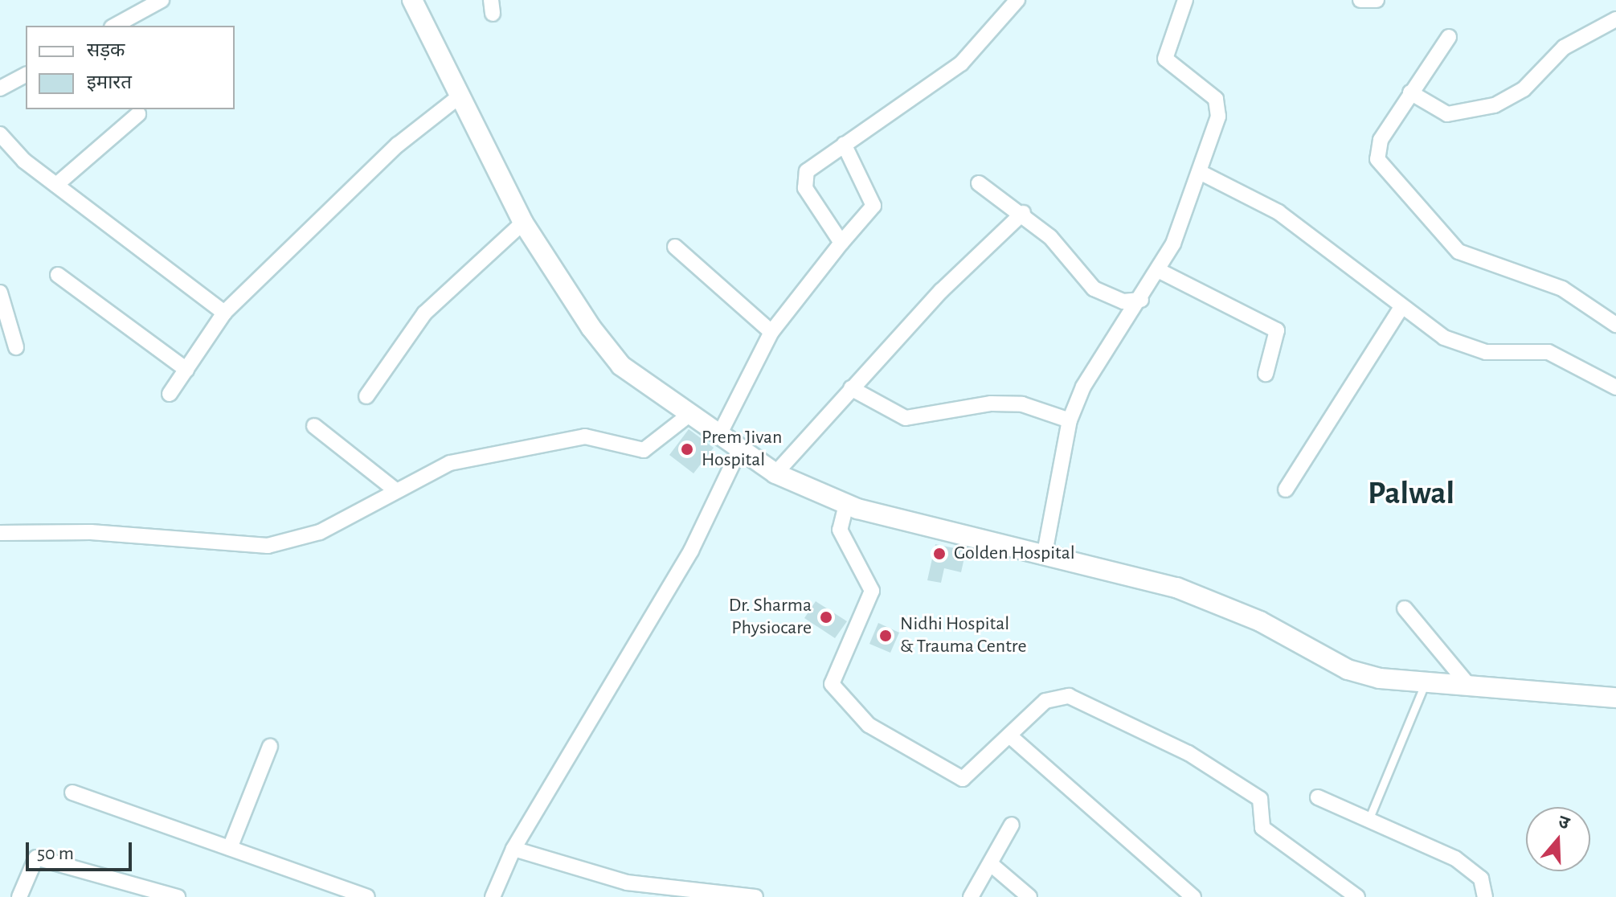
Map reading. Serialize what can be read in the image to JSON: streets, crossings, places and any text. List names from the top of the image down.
{
  "districts": ["Palwal"],
  "places": [
    "Prem Jivan Hospital",
    "Golden Hospital",
    "Dr. Sharma Physiocare",
    "Nidhi Hospital & Trauma Centre"
  ],
  "legend": ["सड़क", "इमारत"],
  "scale_bar": "50 m",
  "north": "top"
}
